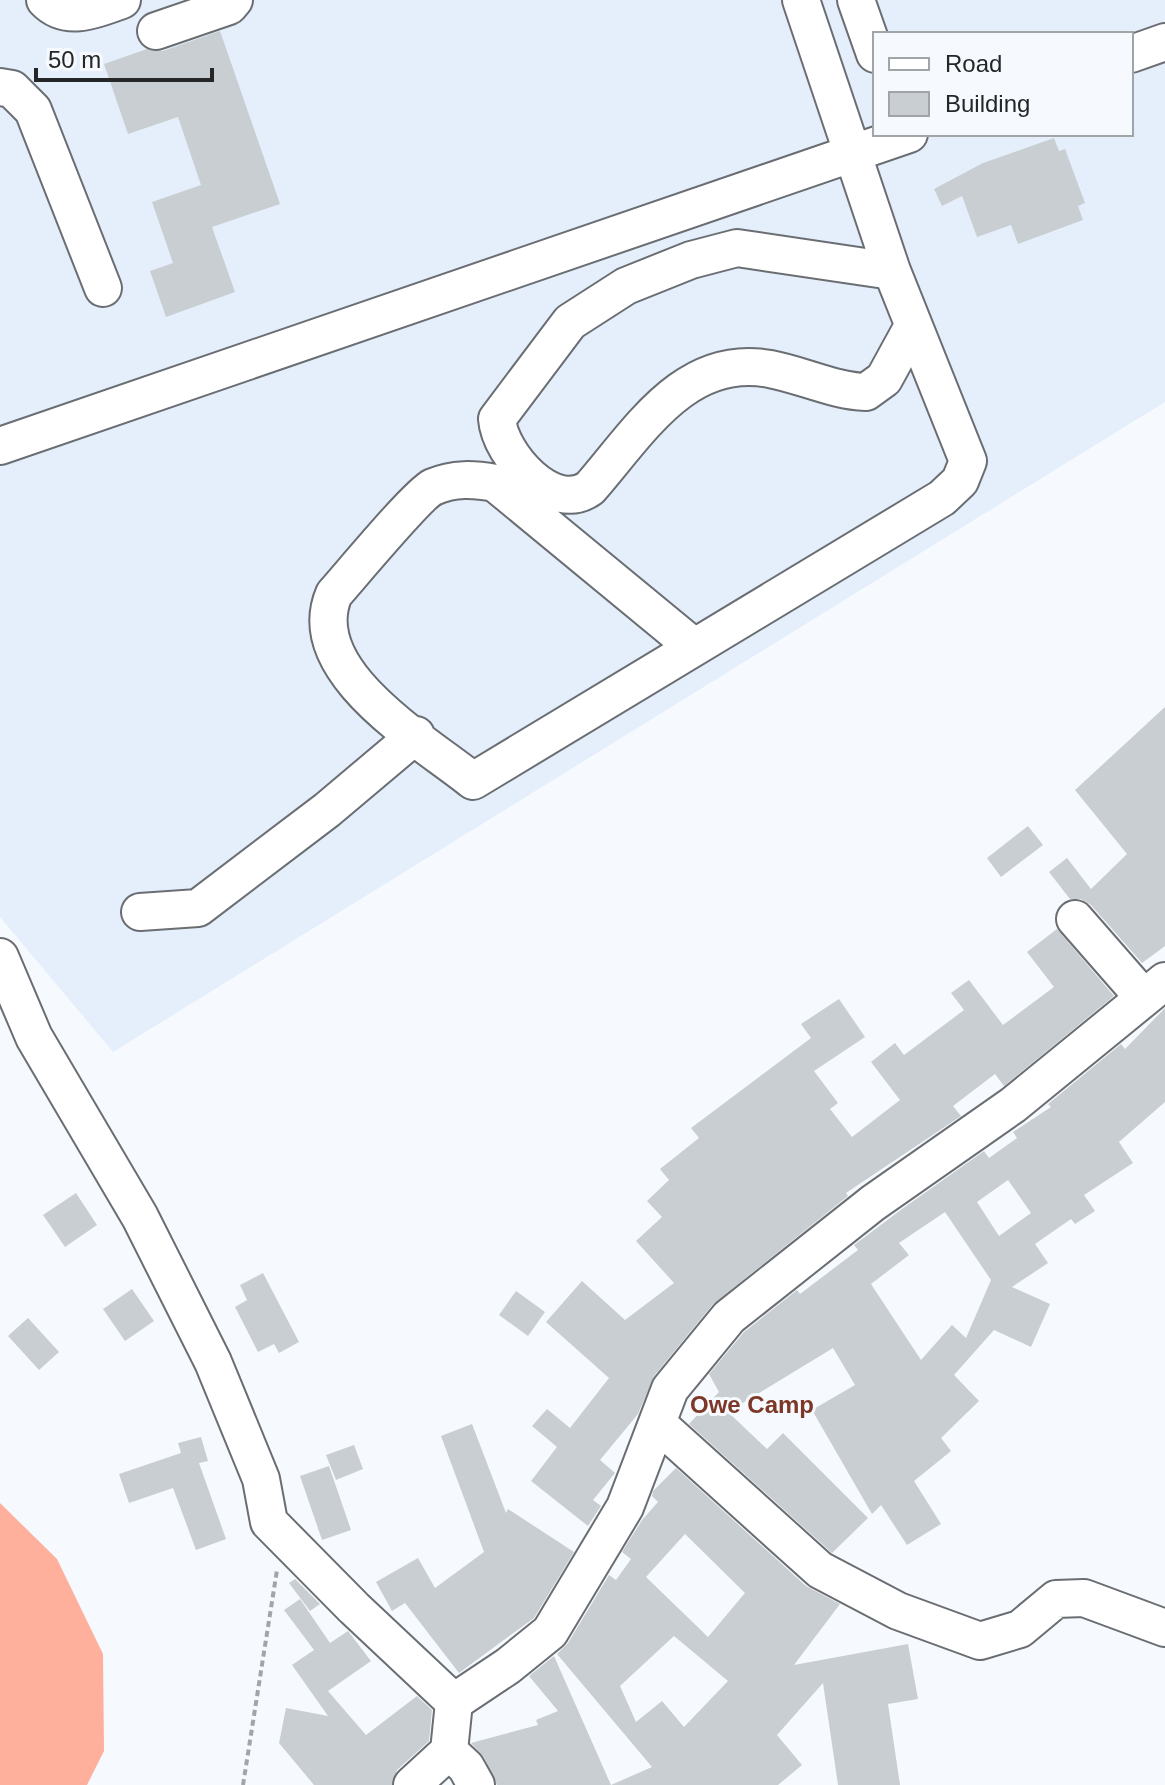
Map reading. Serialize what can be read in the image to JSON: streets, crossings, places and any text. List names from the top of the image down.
{
  "districts": ["Owe Camp"],
  "legend": ["Road", "Building"],
  "scale_bar": "50 m"
}
